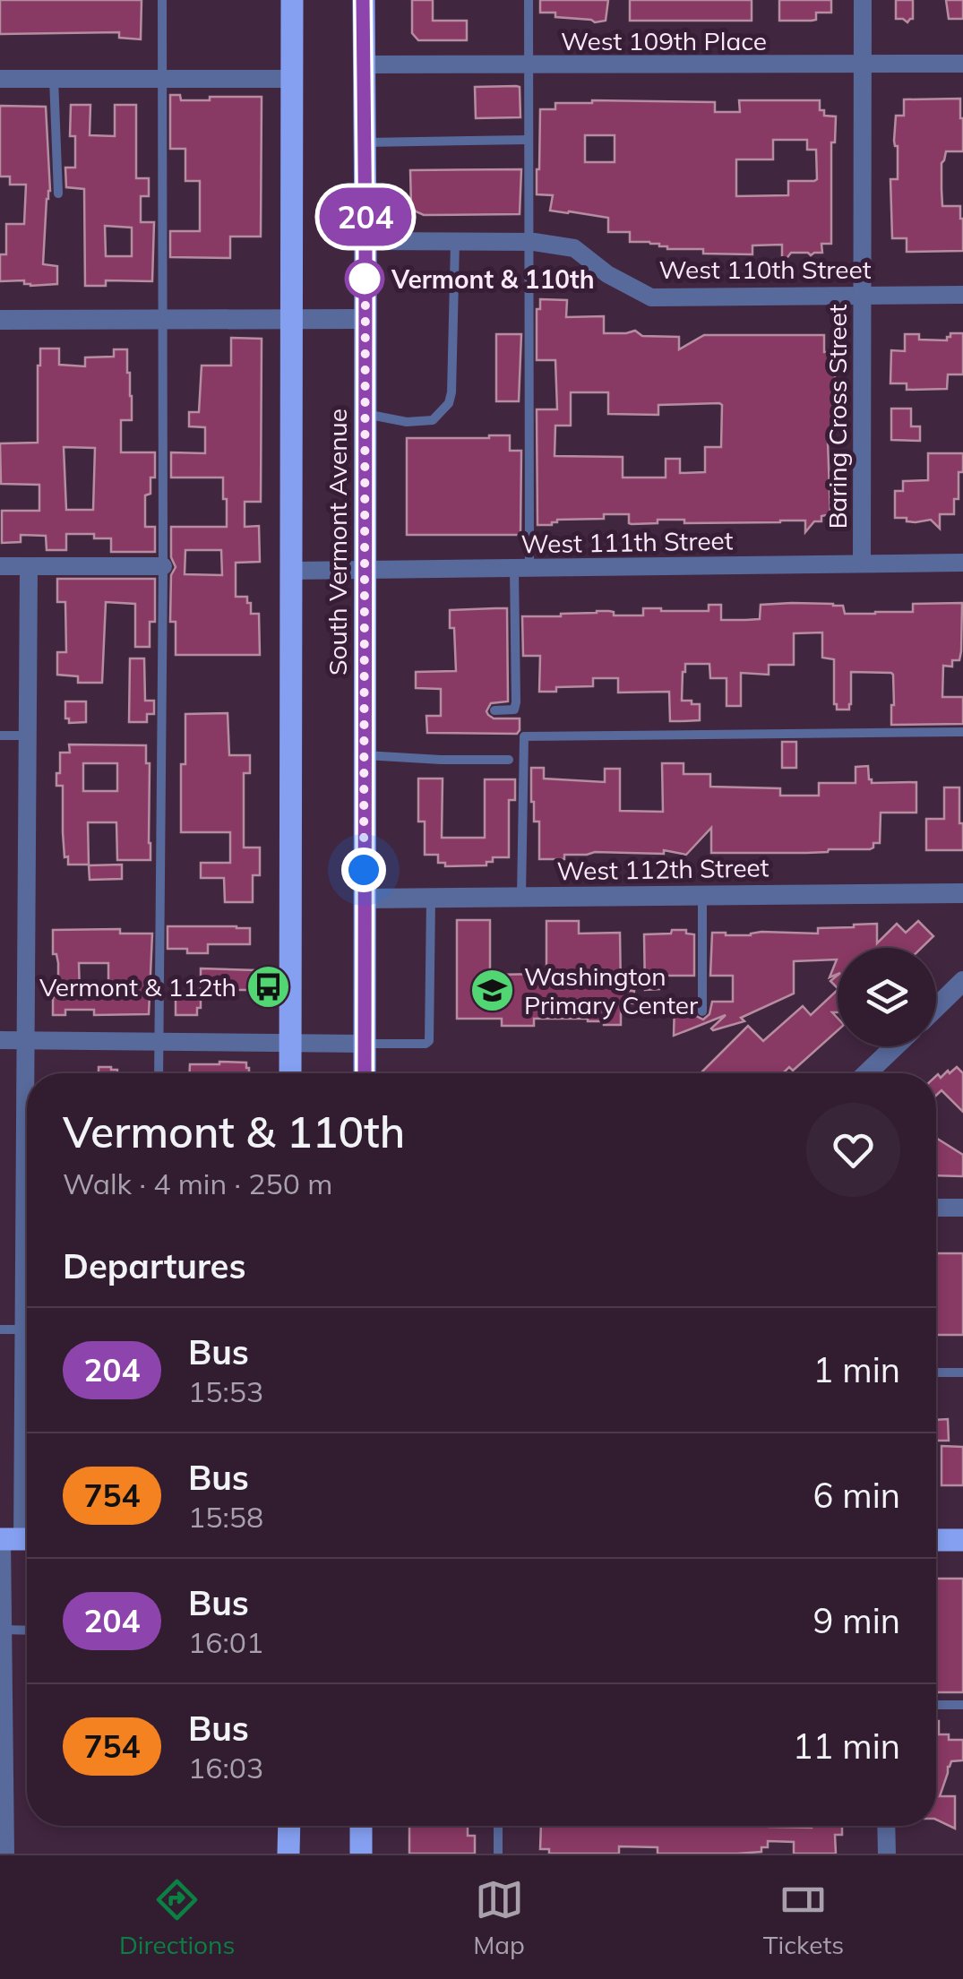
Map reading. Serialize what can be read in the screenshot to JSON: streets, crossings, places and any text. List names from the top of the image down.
{
  "streets": {
    "main road": ["South Vermont Avenue"],
    "street": [
      "West 109th Place",
      "West 110th Street",
      "Baring Cross Street",
      "West 111th Street",
      "West 112th Street"
    ]
  },
  "crossings": [
    ["West 109th Place", "Baring Cross Street"],
    ["West 109th Place", "South Vermont Avenue"],
    ["West 110th Street", "Baring Cross Street"],
    ["West 110th Street", "South Vermont Avenue"],
    ["Baring Cross Street", "West 111th Street"],
    ["South Vermont Avenue", "West 111th Street"],
    ["South Vermont Avenue", "West 112th Street"]
  ],
  "places": {
    "other": ["Vermont & 110th"],
    "bus stop": ["Vermont & 112th"],
    "school or university": ["Washington Primary Center"]
  },
  "lines": ["bus line 204"],
  "page": {
    "on_map": "204",
    "heading": [
      ["Vermont & 110th", "Walk · 4 min · 250 m"],
      "Departures"
    ],
    "list": [
      {
        "mark": "204",
        "name": "Bus",
        "note": "15:53",
        "value": "1 min"
      },
      {
        "mark": "754",
        "name": "Bus",
        "note": "15:58",
        "value": "6 min"
      },
      {
        "mark": "204",
        "name": "Bus",
        "note": "16:01",
        "value": "9 min"
      },
      {
        "mark": "754",
        "name": "Bus",
        "note": "16:03",
        "value": "11 min"
      }
    ],
    "tabs": ["Directions", "Map", "Tickets"]
  }
}
